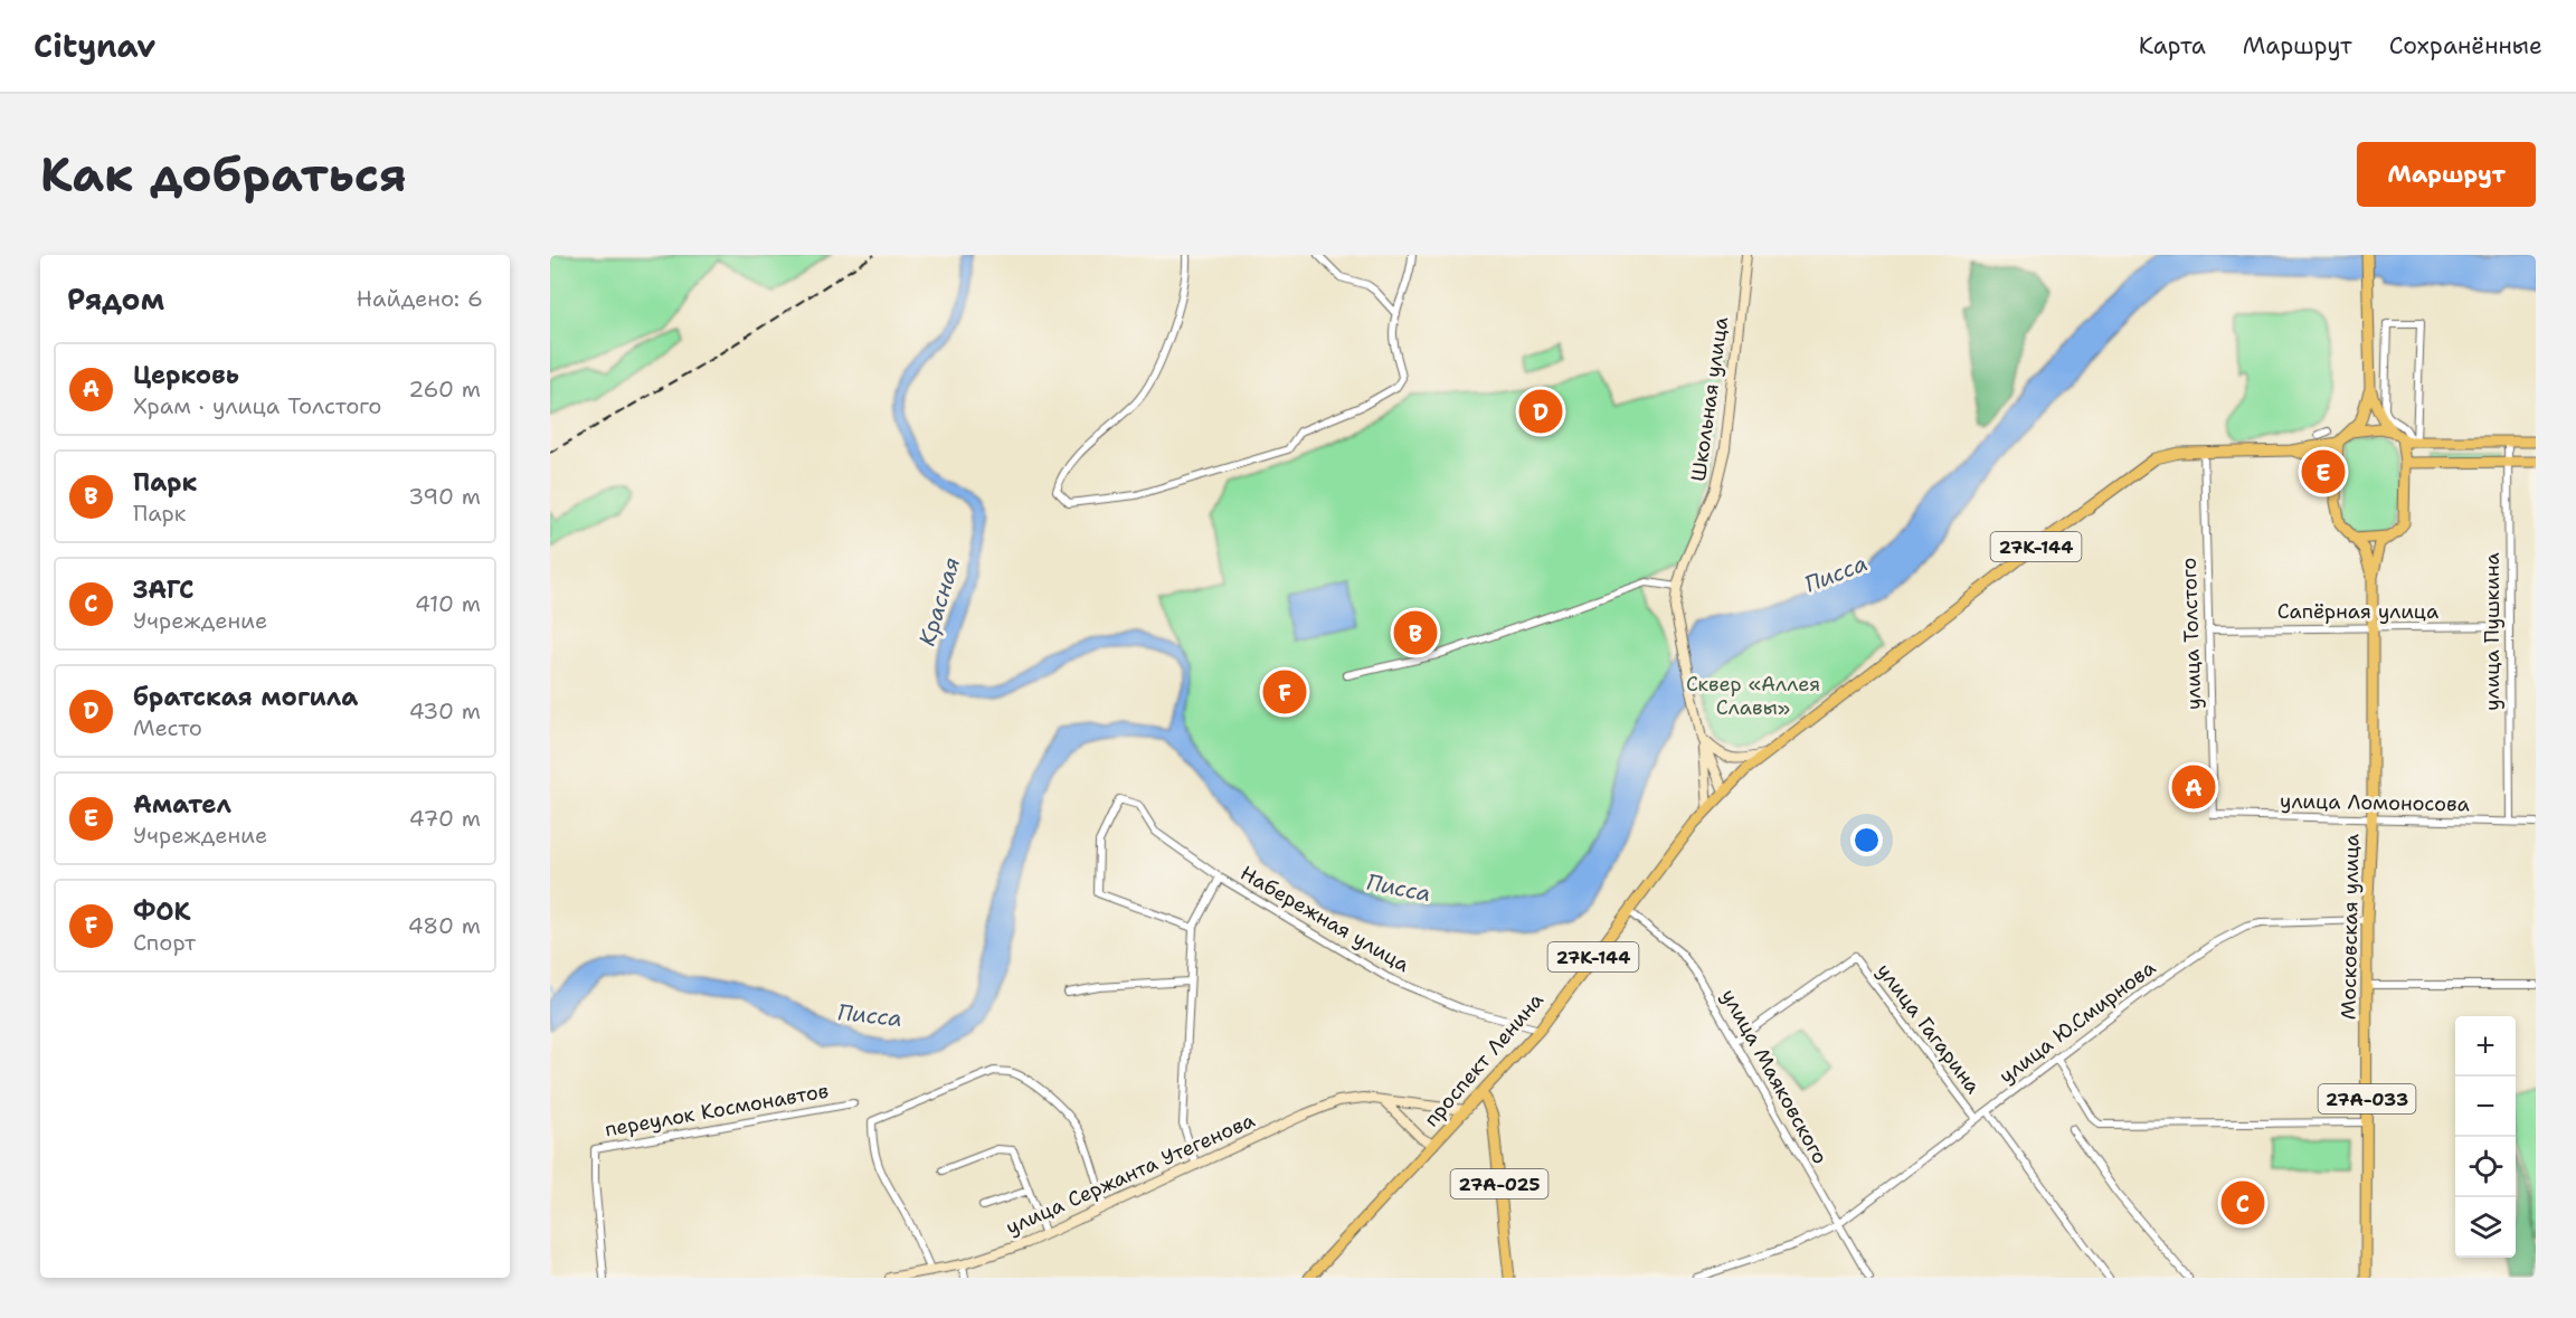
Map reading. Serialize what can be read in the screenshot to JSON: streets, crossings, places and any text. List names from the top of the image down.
{
  "streets": {
    "main road": [
      "Школьная улица",
      "27К-144",
      "Московская улица",
      "проспект Ленина",
      "27А-033",
      "улица Сержанта Утегенова",
      "27А-025"
    ],
    "street": [
      "Сапёрная улица",
      "улица Пушкина",
      "улица Толстого",
      "улица Ломоносова",
      "Набережная улица",
      "улица Ю.Смирнова",
      "улица Гагарина",
      "улица Маяковского",
      "переулок Космонавтов"
    ]
  },
  "crossings": [
    ["Школьная улица", "проспект Ленина"],
    ["Сапёрная улица", "улица Пушкина"],
    ["Сапёрная улица", "улица Толстого"],
    ["Сапёрная улица", "Московская улица"],
    ["улица Пушкина", "улица Ломоносова"],
    ["улица Толстого", "улица Ломоносова"],
    ["улица Толстого", "проспект Ленина"],
    ["улица Ломоносова", "Московская улица"],
    ["Набережная улица", "проспект Ленина"],
    ["Московская улица", "улица Ю.Смирнова"],
    ["Московская улица", "проспект Ленина"],
    ["улица Ю.Смирнова", "улица Гагарина"],
    ["улица Ю.Смирнова", "улица Маяковского"],
    ["улица Гагарина", "улица Маяковского"],
    ["проспект Ленина", "улица Маяковского"],
    ["проспект Ленина", "улица Сержанта Утегенова"],
    ["проспект Ленина", "27А-025"]
  ],
  "water": ["Писса", "Красная"],
  "parks": ["Сквер «Аллея Славы»"],
  "page": {
    "header": "Citynav",
    "nav": ["Карта", "Маршрут", "Сохранённые"],
    "buttons": "Маршрут",
    "title": "Как добраться",
    "heading": ["Рядом", "Найдено: 6"],
    "list": [
      {
        "mark": "A",
        "name": "Церковь",
        "note": "Храм · улица Толстого",
        "value": "260 m"
      },
      {
        "mark": "B",
        "name": "Парк",
        "note": "Парк",
        "value": "390 m"
      },
      {
        "mark": "C",
        "name": "ЗАГС",
        "note": "Учреждение",
        "value": "410 m"
      },
      {
        "mark": "D",
        "name": "братская могила",
        "note": "Место",
        "value": "430 m"
      },
      {
        "mark": "E",
        "name": "Амател",
        "note": "Учреждение",
        "value": "470 m"
      },
      {
        "mark": "F",
        "name": "ФОК",
        "note": "Спорт",
        "value": "480 m"
      }
    ],
    "pins": [
      "D",
      "E",
      "B",
      "F",
      "A",
      "C"
    ],
    "map_buttons": ["+", "−"]
  }
}
